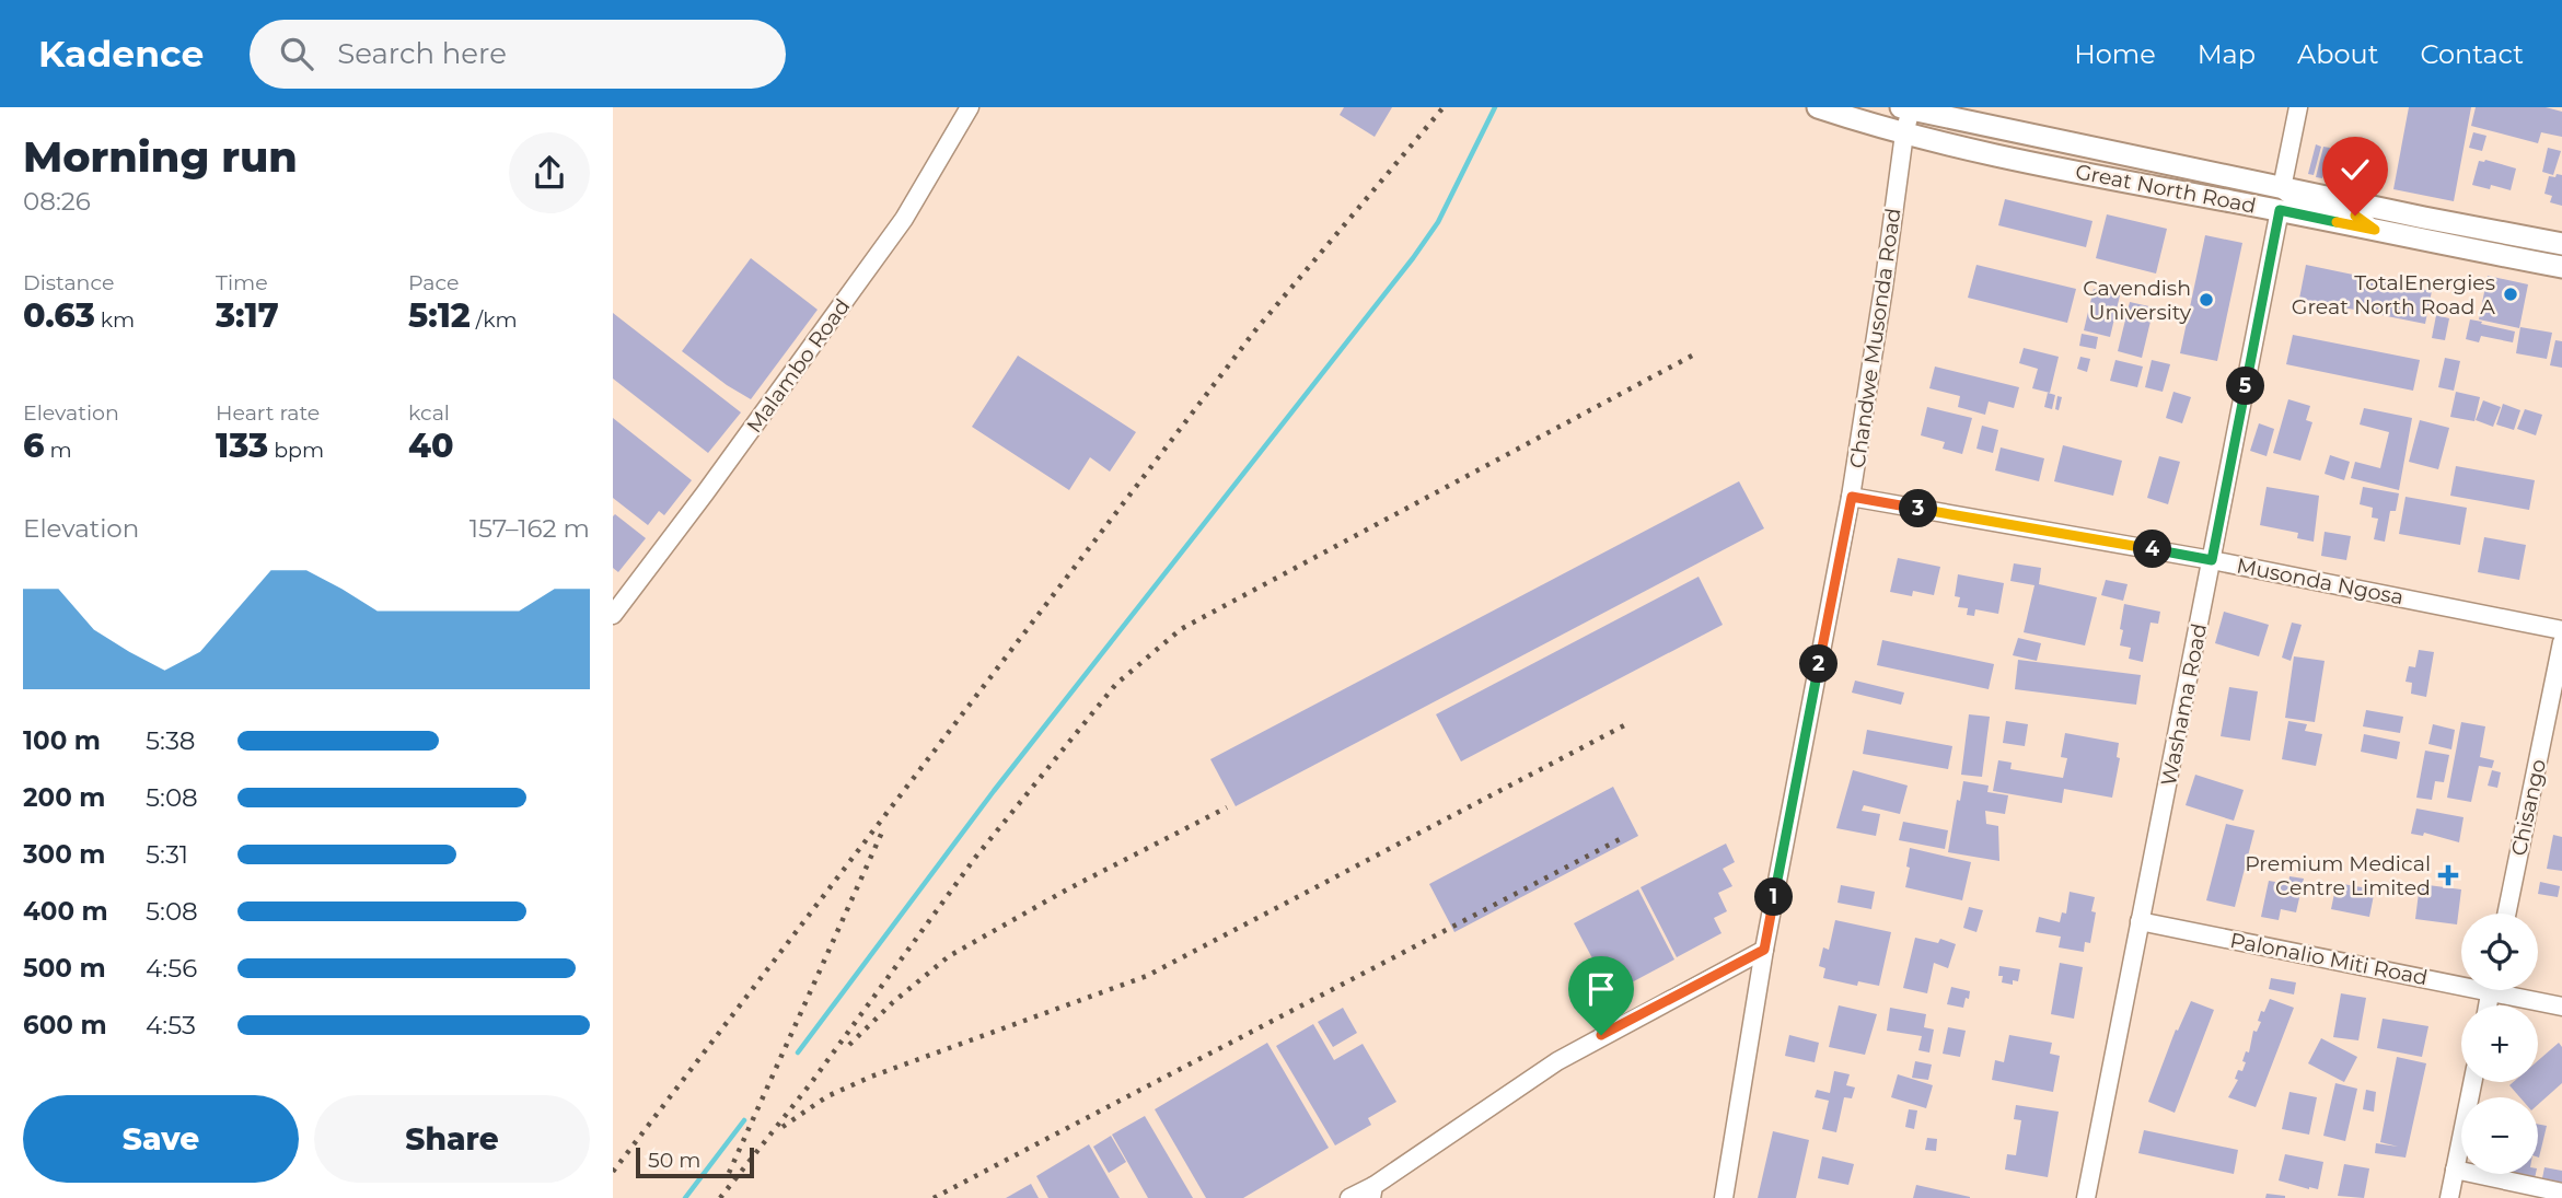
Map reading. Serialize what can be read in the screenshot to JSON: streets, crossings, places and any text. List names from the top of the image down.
{
  "streets": {
    "main road": ["Great North Road"],
    "street": [
      "Chandwe Musonda Road",
      "Malambo Road",
      "Musonda Ngosa",
      "Washama Road",
      "Chisango",
      "Palonalio Miti Road"
    ]
  },
  "crossings": [
    ["Great North Road", "Chandwe Musonda Road"],
    ["Great North Road", "Washama Road"],
    ["Chandwe Musonda Road", "Musonda Ngosa"],
    ["Musonda Ngosa", "Washama Road"],
    ["Washama Road", "Palonalio Miti Road"]
  ],
  "places": {
    "other": ["TotalEnergies Great North Road A", "Cavendish University"],
    "health": ["Premium Medical Centre Limited"]
  },
  "scale_bar": "50 m",
  "page": {
    "header": "Kadence",
    "search": "Search here",
    "nav": [
      "Home",
      "Map",
      "About",
      "Contact"
    ],
    "heading": ["Morning run", "08:26"],
    "stats": [
      ["Distance", "0.63 km"],
      ["Time", "3:17"],
      ["Pace", "5:12 /km"],
      ["Elevation", "6 m"],
      ["Heart rate", "133 bpm"],
      ["kcal", "40"]
    ],
    "pins": [
      "5",
      "3",
      "4",
      "2",
      "1"
    ],
    "chart": ["Elevation", "157–162 m"],
    "list": [
      {
        "name": "100 m",
        "note": "5:38"
      },
      {
        "name": "200 m",
        "note": "5:08"
      },
      {
        "name": "300 m",
        "note": "5:31"
      },
      {
        "name": "400 m",
        "note": "5:08"
      },
      {
        "name": "500 m",
        "note": "4:56"
      },
      {
        "name": "600 m",
        "note": "4:53"
      }
    ],
    "map_buttons": ["+", "−"],
    "buttons": ["Save", "Share"],
    "scale": "50 m"
  }
}
